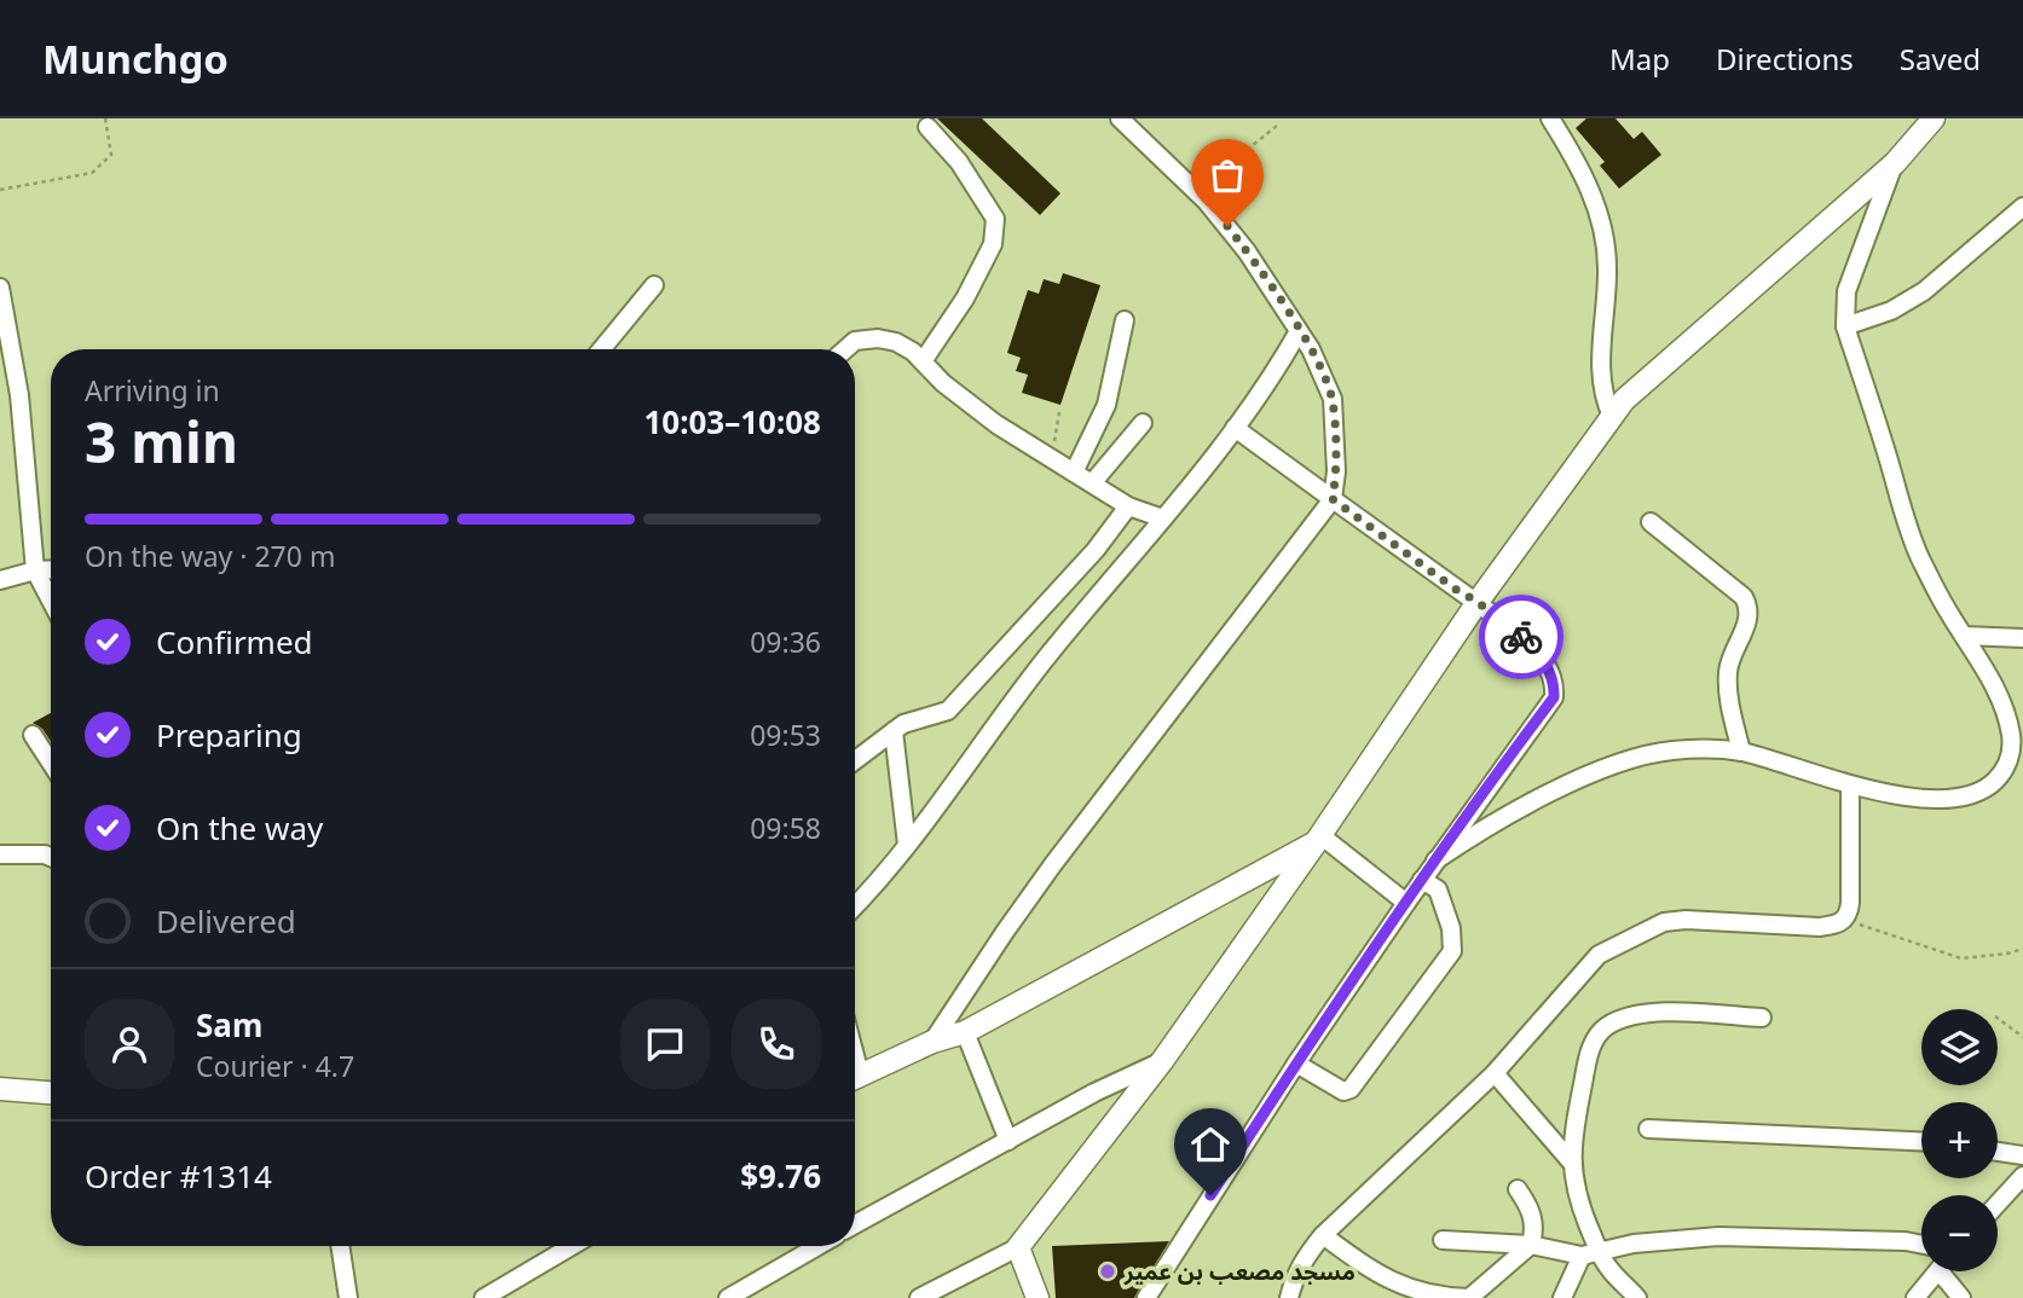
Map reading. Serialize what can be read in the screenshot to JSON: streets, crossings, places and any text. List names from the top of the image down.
{
  "places": ["مسجد مصعب بن عمير"],
  "page": {
    "header": "Munchgo",
    "nav": ["Map", "Directions", "Saved"],
    "heading": ["3 min", "Arriving in", "10:03–10:08"],
    "panel": [
      "Sam",
      "Courier · 4.7",
      "Order #1314",
      "$9.76"
    ],
    "bar": "On the way · 270 m",
    "list": [
      ["Confirmed", "09:36"],
      ["Preparing", "09:53"],
      ["On the way", "09:58"],
      "Delivered"
    ],
    "map_buttons": ["+", "−"]
  }
}
